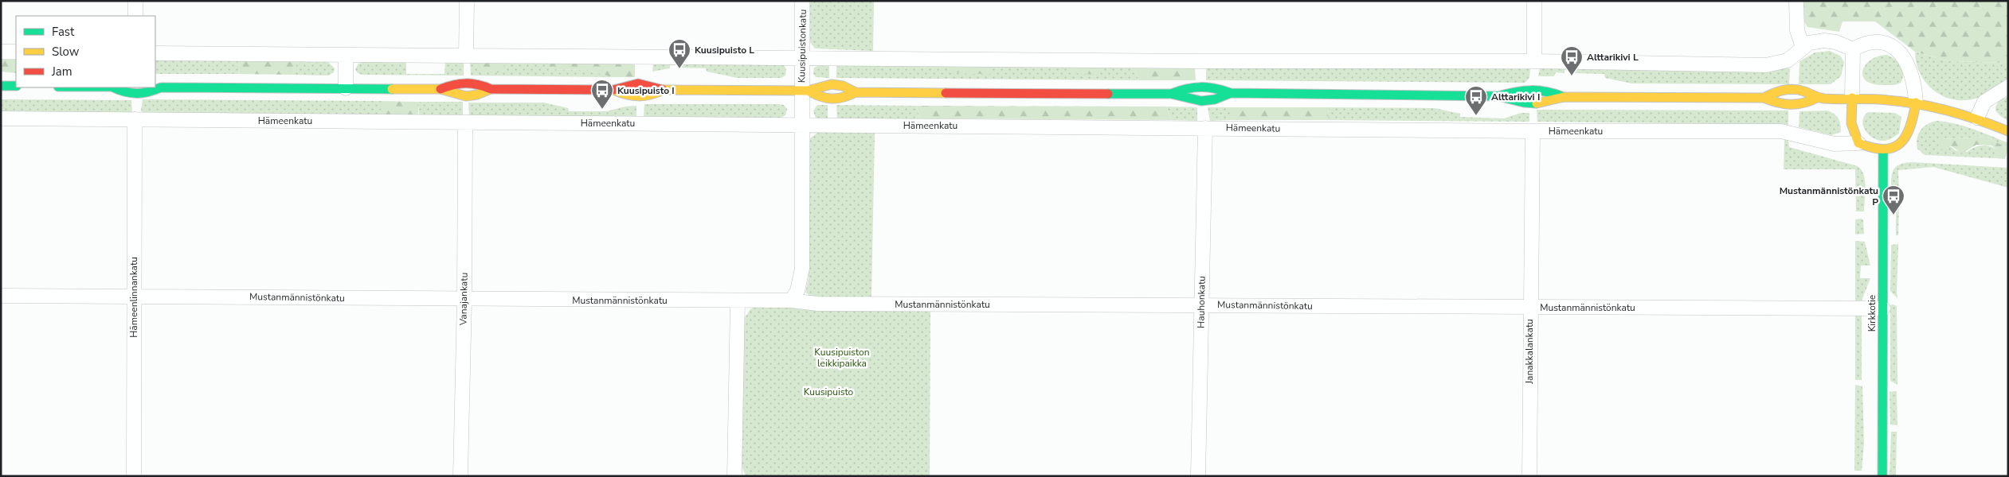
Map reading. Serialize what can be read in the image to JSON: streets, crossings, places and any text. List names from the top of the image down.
{
  "streets": {
    "main road": ["Hämeenkatu", "Kirkkotie"],
    "street": [
      "Kuusipuistonkatu",
      "Hämeenlinnankatu",
      "Mustanmännistönkatu",
      "Vanajankatu",
      "Hauhonkatu",
      "Janakkalankatu"
    ]
  },
  "crossings": [
    ["Hämeenkatu", "Hämeenlinnankatu"],
    ["Hämeenkatu", "Vanajankatu"],
    ["Hämeenkatu", "Hauhonkatu"],
    ["Hämeenkatu", "Kirkkotie"],
    ["Hämeenkatu", "Janakkalankatu"],
    ["Hämeenlinnankatu", "Mustanmännistönkatu"],
    ["Mustanmännistönkatu", "Vanajankatu"],
    ["Mustanmännistönkatu", "Hauhonkatu"],
    ["Mustanmännistönkatu", "Kirkkotie"],
    ["Mustanmännistönkatu", "Janakkalankatu"]
  ],
  "parks": ["Kuusipuiston leikkipaikka", "Kuusipuisto"],
  "places": {
    "bus stop": [
      "Kuusipuisto L",
      "Alttarikivi L",
      "Kuusipuisto I",
      "Alttarikivi I",
      "Mustanmännistönkatu P"
    ]
  },
  "legend": ["Fast", "Slow", "Jam"]
}
